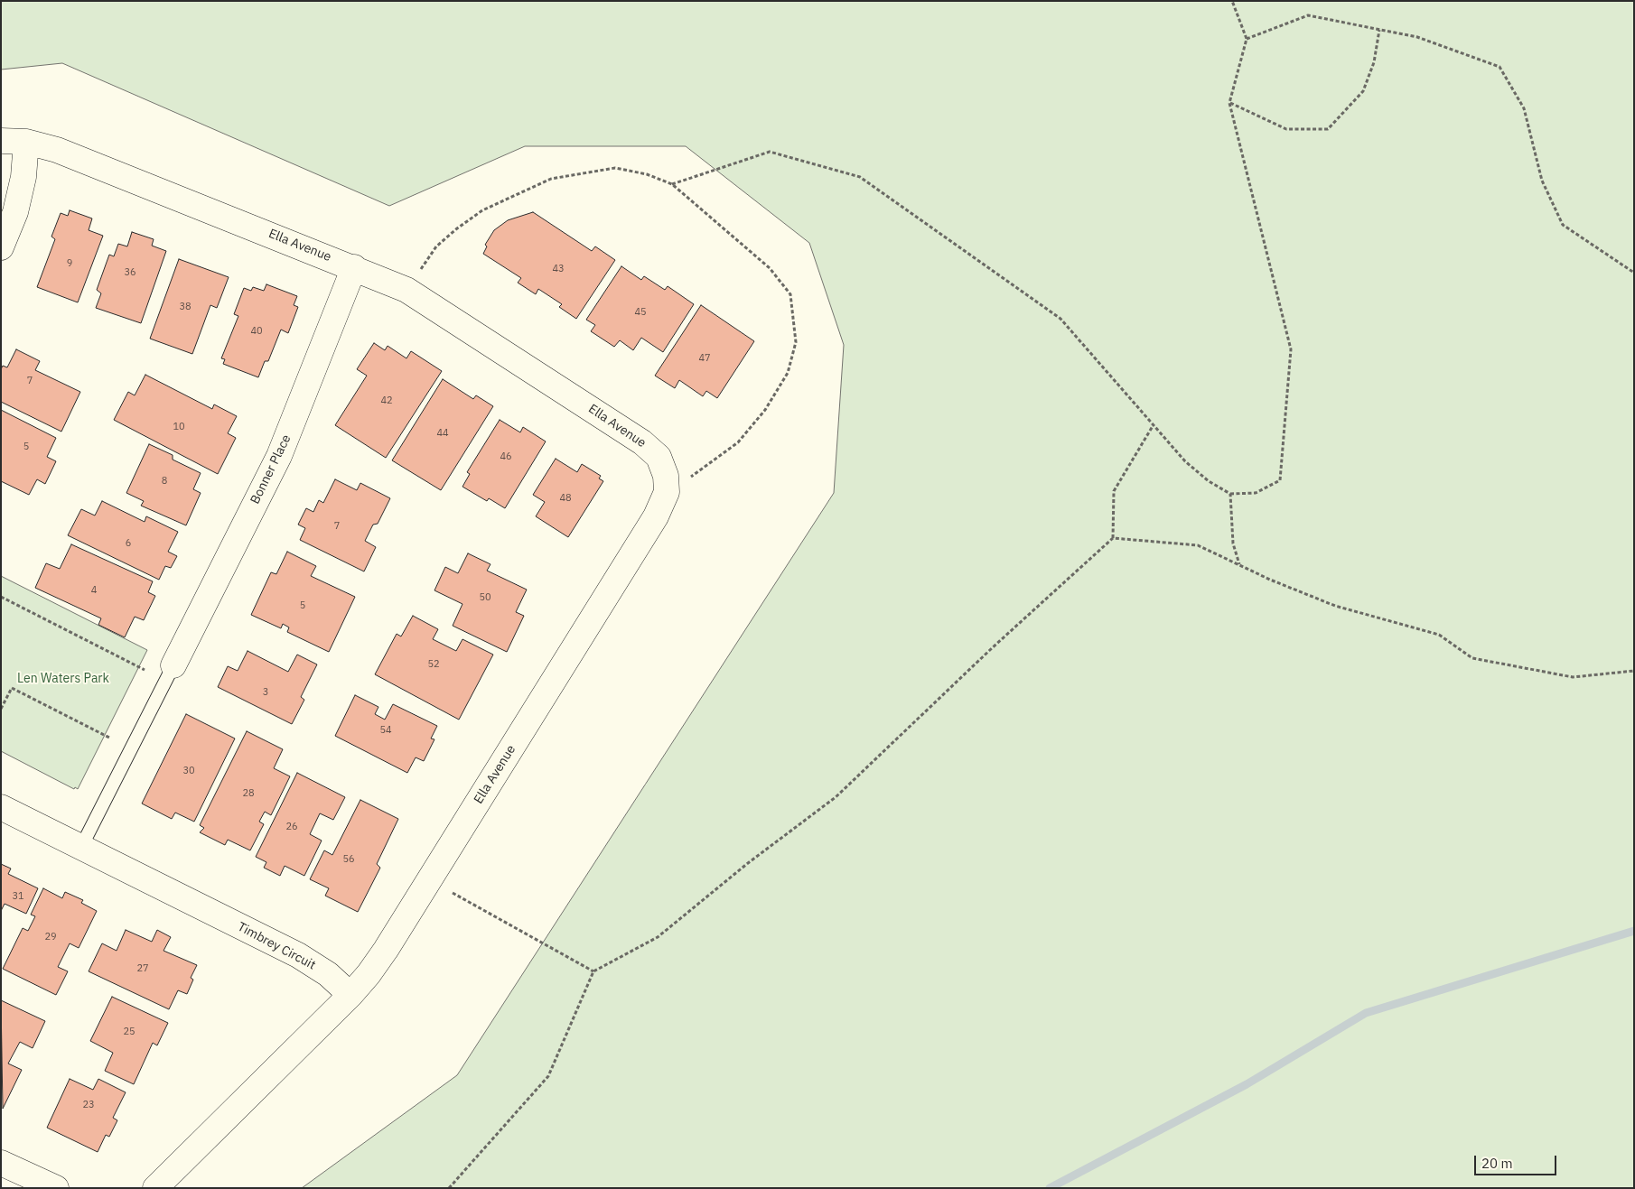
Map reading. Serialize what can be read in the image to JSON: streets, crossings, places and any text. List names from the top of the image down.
{
  "streets": {
    "street": ["Ella Avenue", "Bonner Place", "Timbrey Circuit"]
  },
  "crossings": [
    ["Ella Avenue", "Bonner Place"],
    ["Ella Avenue", "Timbrey Circuit"]
  ],
  "parks": ["Len Waters Park"],
  "house_numbers": [
    "9",
    "43",
    "36",
    "38",
    "45",
    "40",
    "47",
    "7",
    "42",
    "10",
    "44",
    "5",
    "46",
    "8",
    "48",
    "7",
    "6",
    "4",
    "50",
    "5",
    "52",
    "3",
    "54",
    "30",
    "28",
    "26",
    "56",
    "31",
    "29",
    "27",
    "25",
    "23"
  ],
  "scale_bar": "20 m"
}
